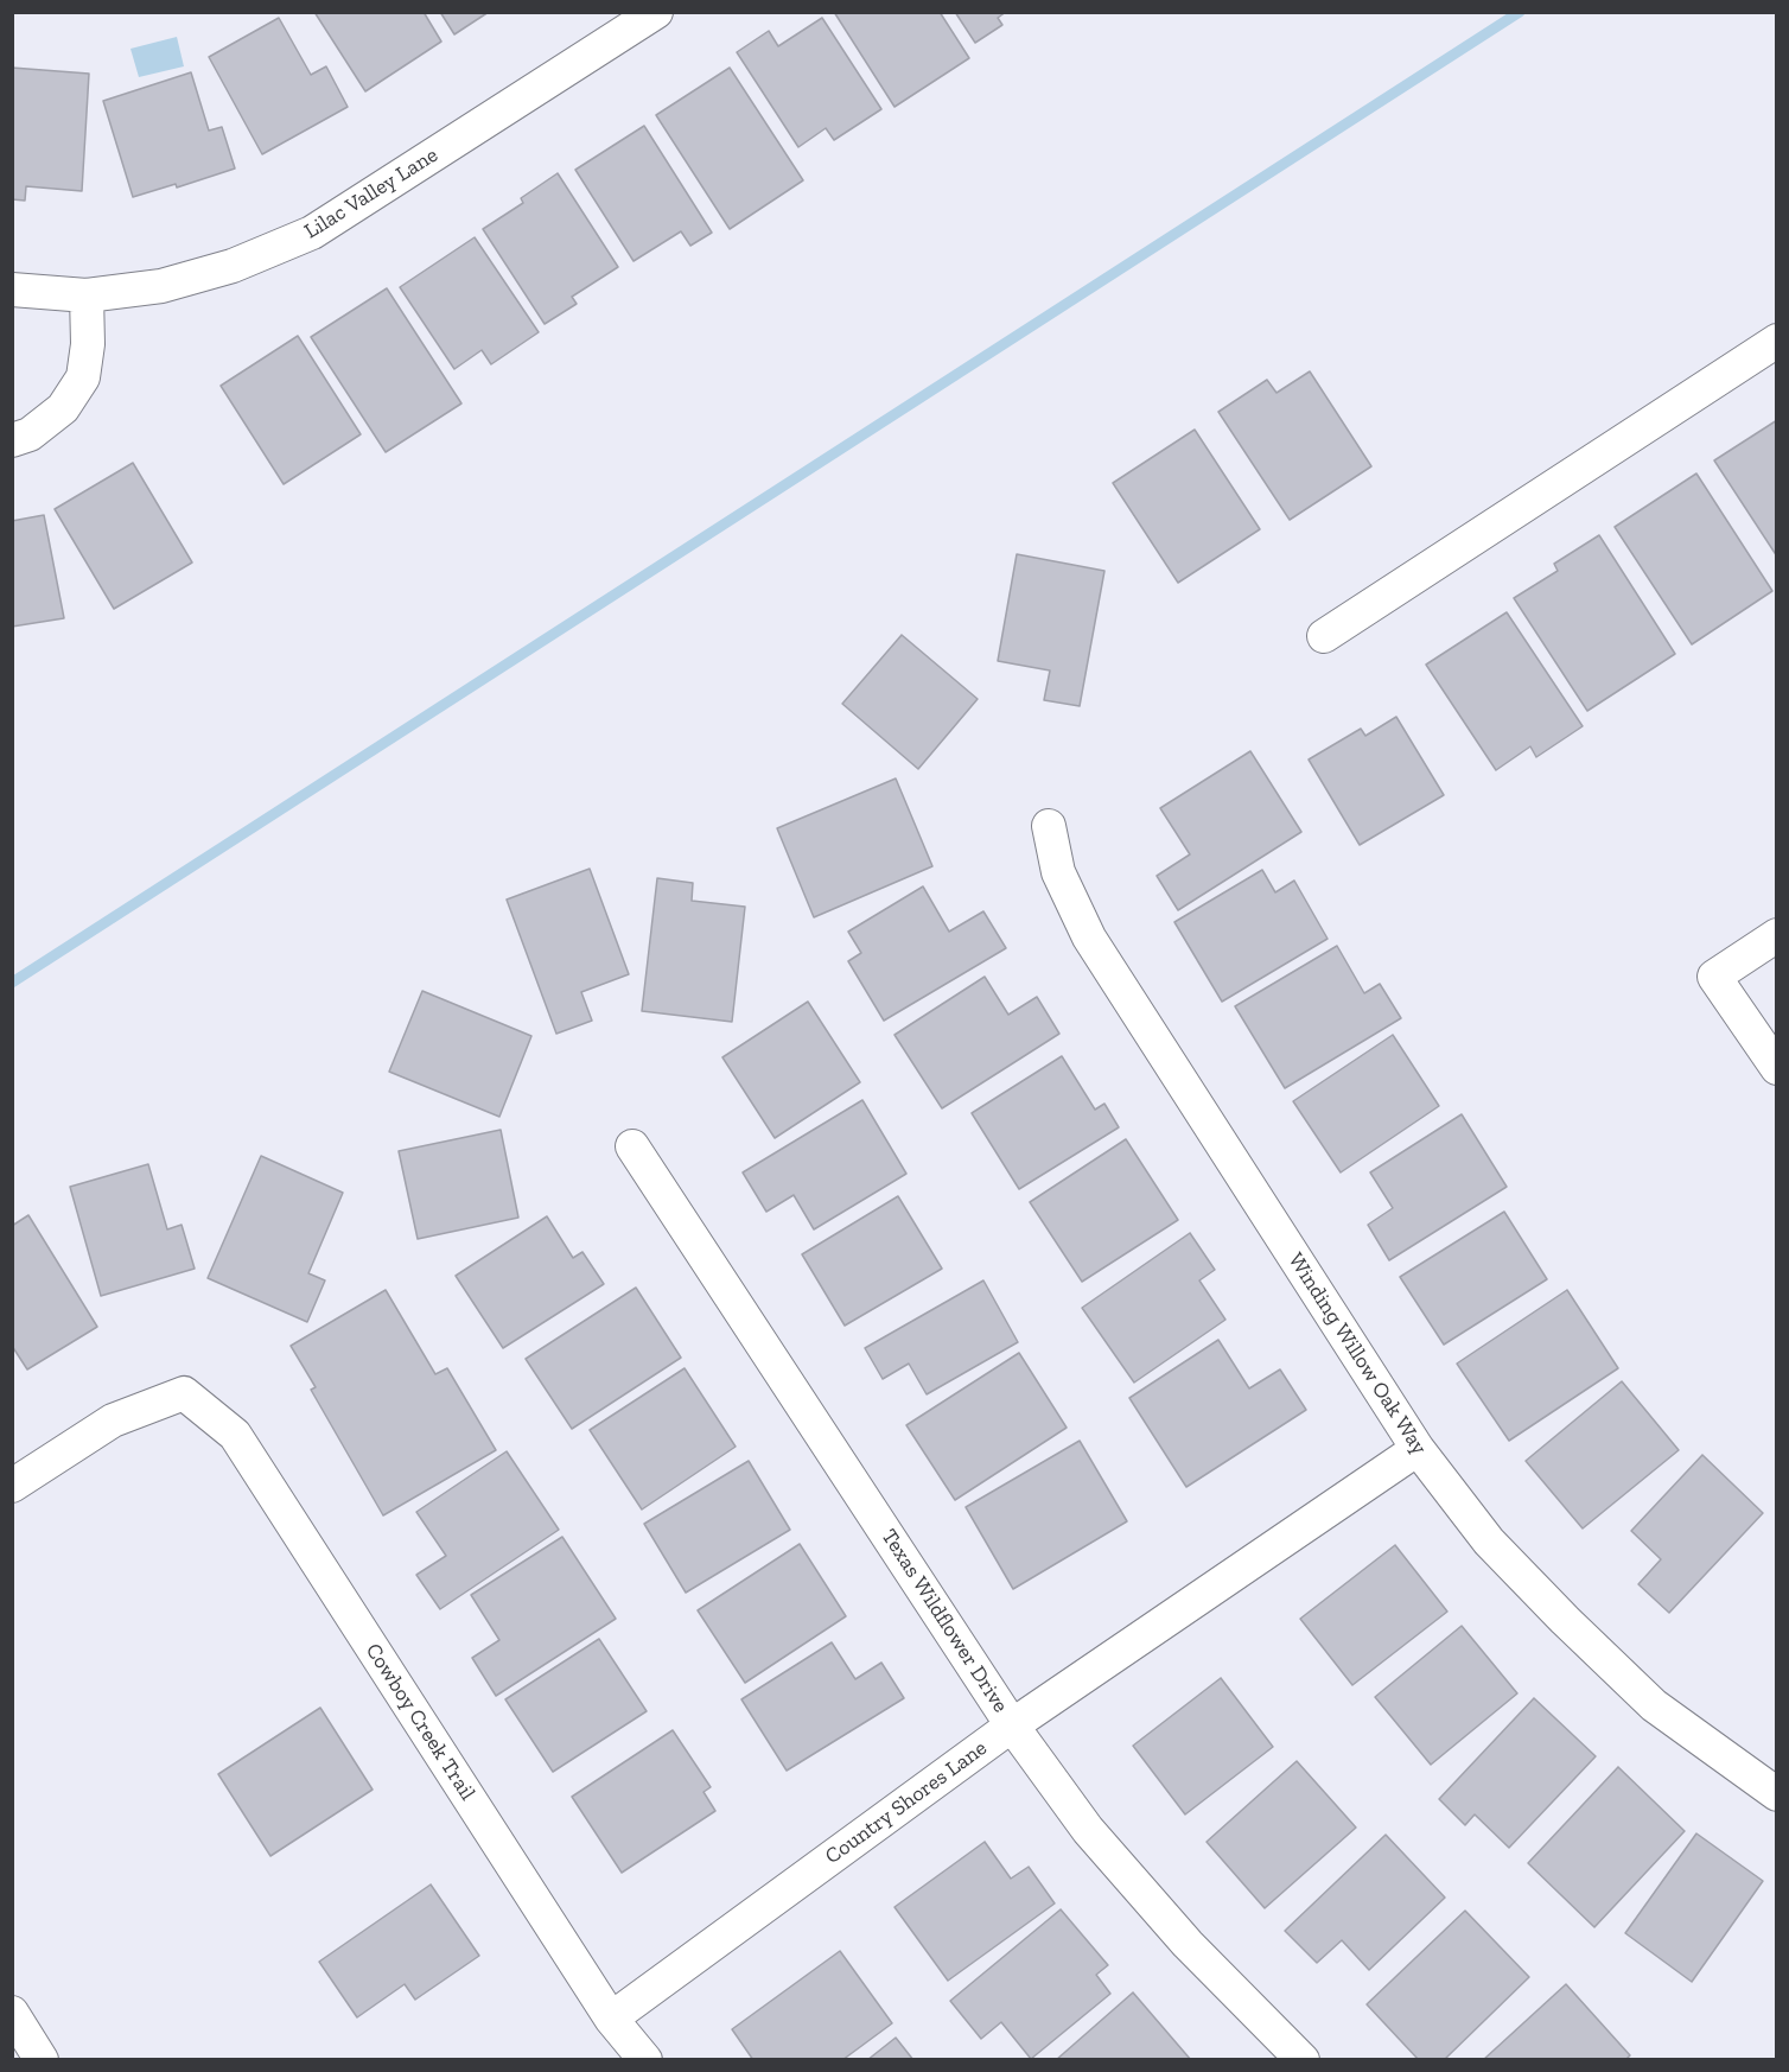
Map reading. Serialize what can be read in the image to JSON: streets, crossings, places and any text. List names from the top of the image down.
{
  "streets": {
    "street": [
      "Lilac Valley Lane",
      "Winding Willow Oak Way",
      "Texas Wildflower Drive",
      "Cowboy Creek Trail",
      "Country Shores Lane"
    ]
  },
  "crossings": [
    ["Winding Willow Oak Way", "Country Shores Lane"],
    ["Texas Wildflower Drive", "Country Shores Lane"],
    ["Cowboy Creek Trail", "Country Shores Lane"]
  ]
}
